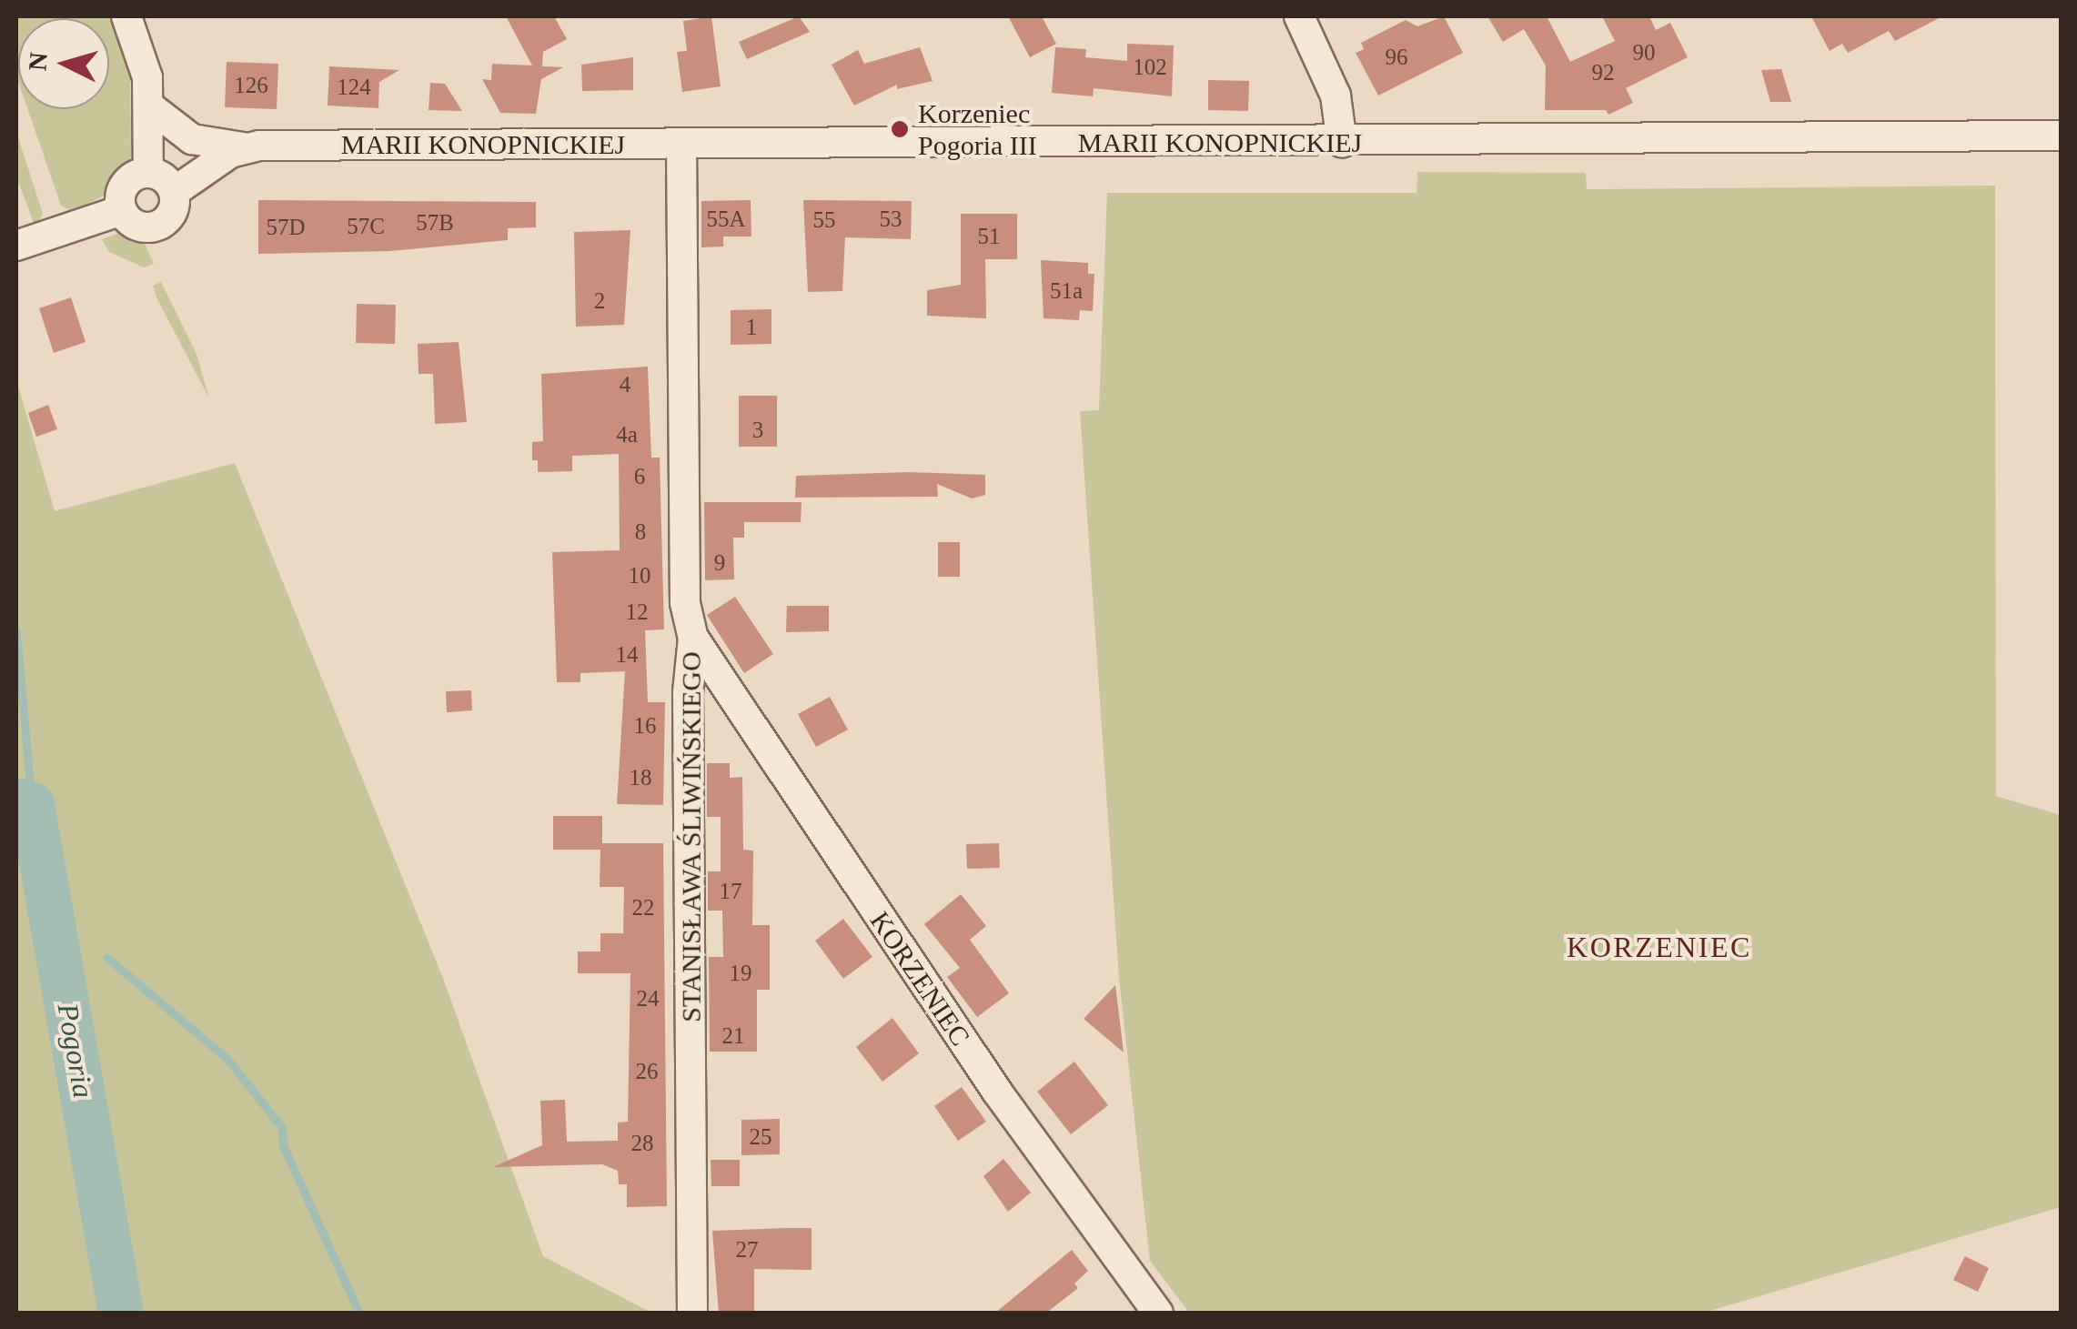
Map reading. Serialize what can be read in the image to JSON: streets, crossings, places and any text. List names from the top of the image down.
{
  "streets": {
    "street": ["MARII KONOPNICKIEJ", "STANISŁAWA ŚLIWIŃSKIEGO", "KORZENIEC"]
  },
  "crossings": [
    ["MARII KONOPNICKIEJ", "STANISŁAWA ŚLIWIŃSKIEGO"],
    ["STANISŁAWA ŚLIWIŃSKIEGO", "KORZENIEC"]
  ],
  "districts": ["KORZENIEC"],
  "water": ["Pogoria"],
  "places": ["Korzeniec Pogoria III"],
  "house_numbers": [
    "90",
    "96",
    "102",
    "92",
    "126",
    "124",
    "55A",
    "53",
    "55",
    "57B",
    "57C",
    "57D",
    "51",
    "51a",
    "2",
    "1",
    "4",
    "3",
    "4a",
    "6",
    "8",
    "9",
    "10",
    "12",
    "14",
    "16",
    "18",
    "17",
    "22",
    "19",
    "24",
    "21",
    "26",
    "25",
    "28",
    "27"
  ],
  "north": "left"
}
